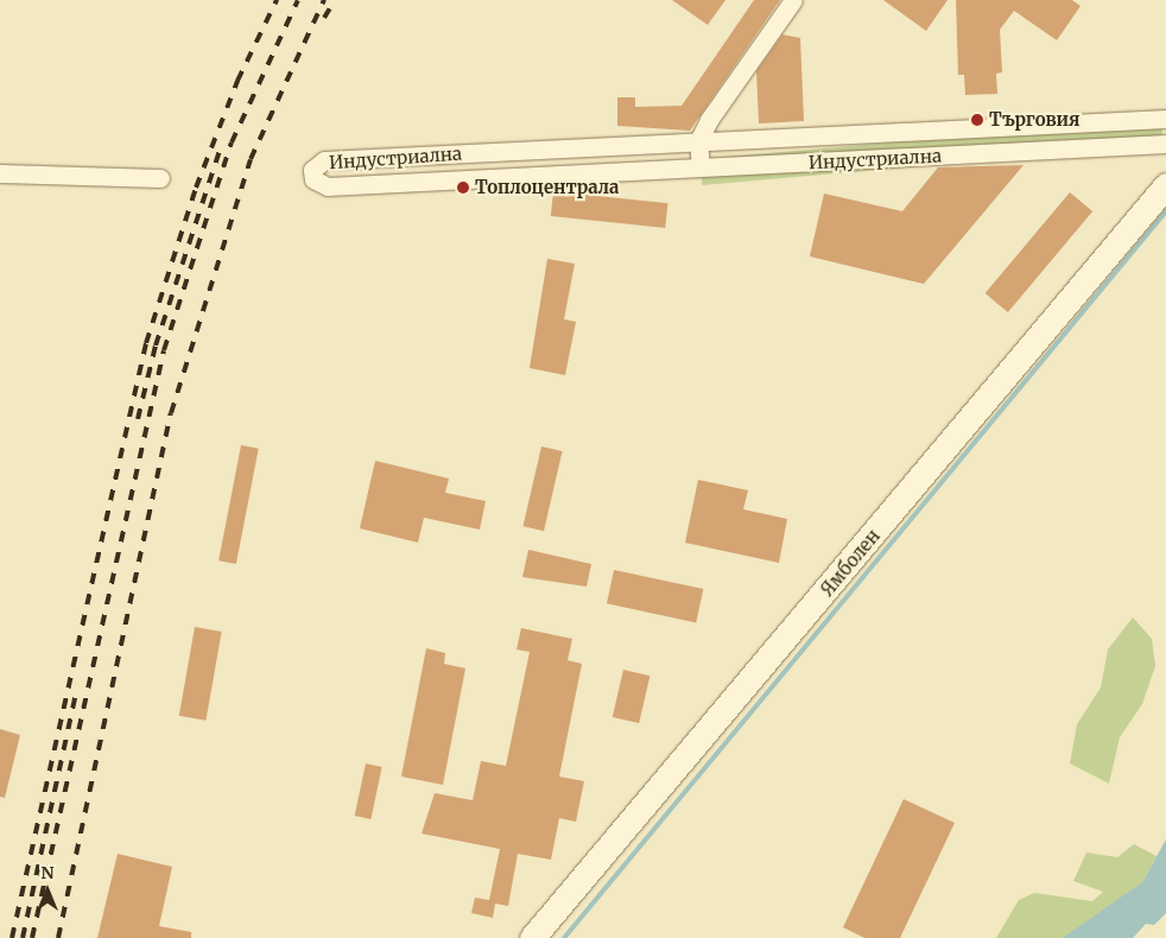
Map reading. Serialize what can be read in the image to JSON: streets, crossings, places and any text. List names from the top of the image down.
{
  "streets": {
    "main road": ["Ямболен"],
    "street": ["Индустриална"]
  },
  "places": ["Търговия", "Топлоцентрала"],
  "north": "top"
}
